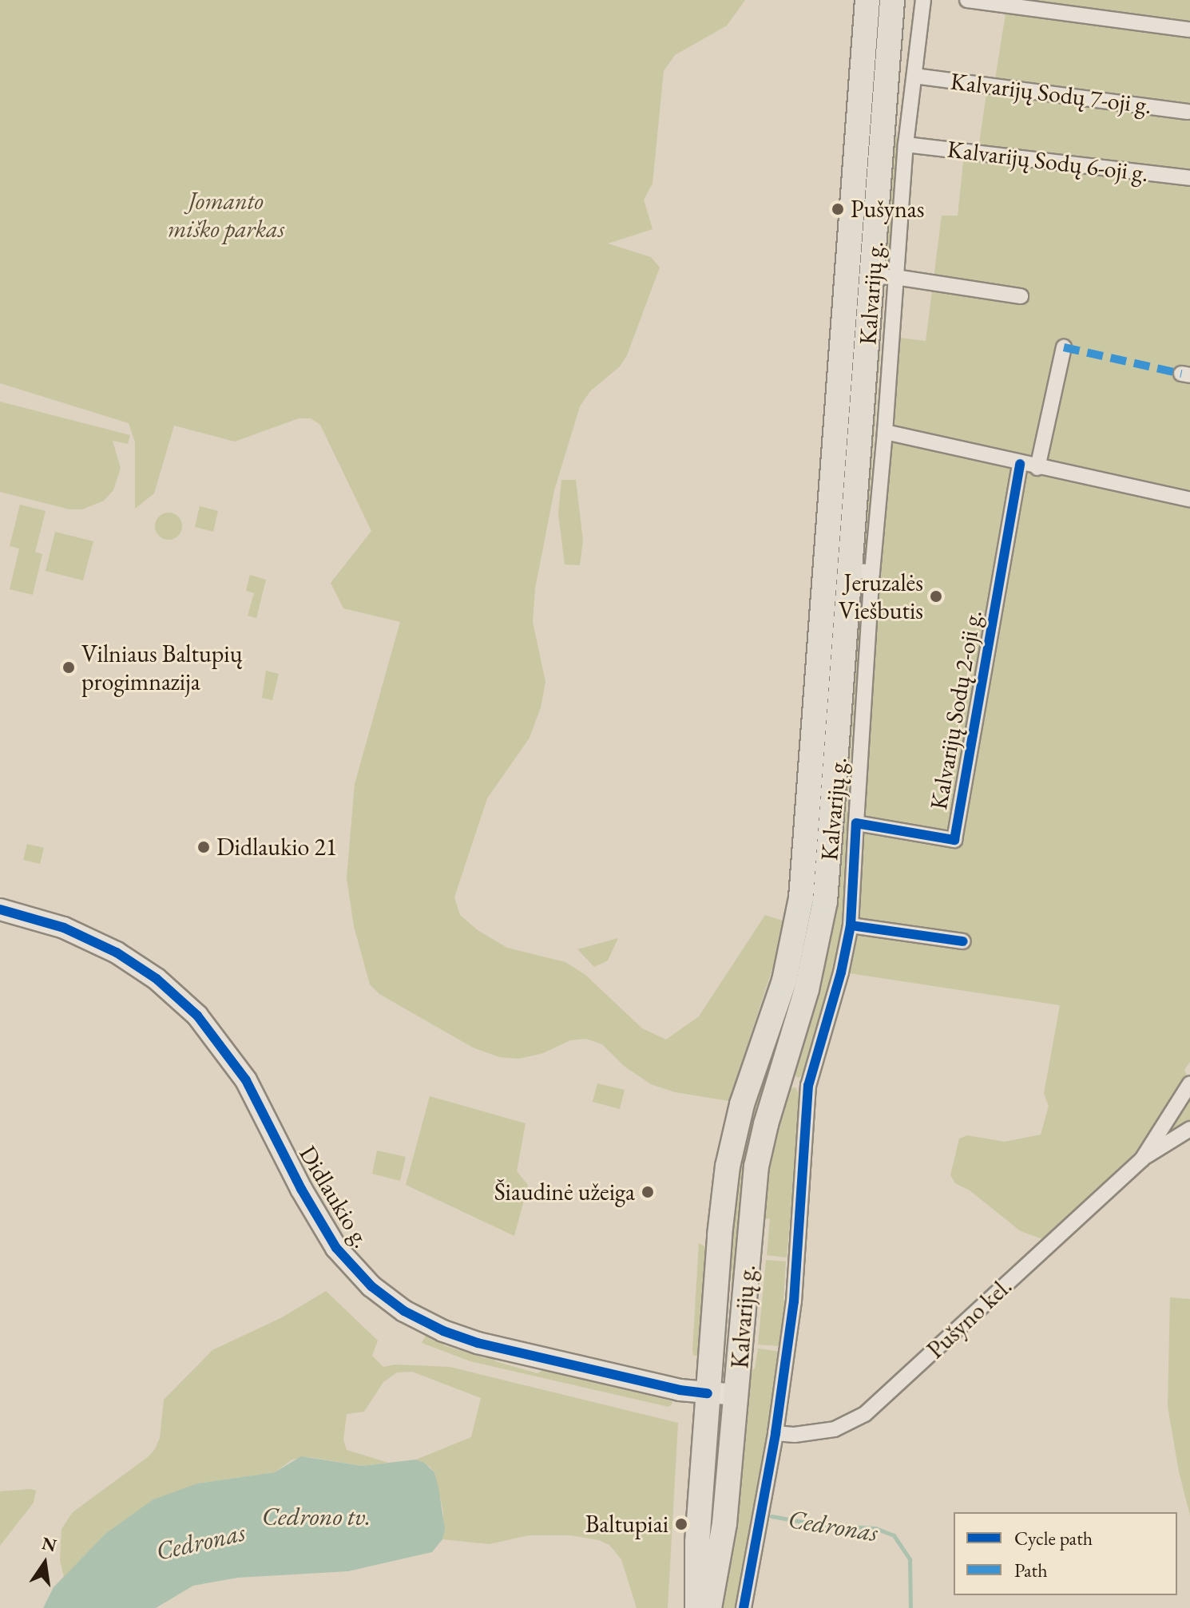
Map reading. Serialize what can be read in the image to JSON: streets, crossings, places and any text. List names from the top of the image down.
{
  "streets": {
    "main road": ["Kalvarijų g."],
    "street": [
      "Kalvarijų Sodų 7-oji g.",
      "Kalvarijų Sodų 6-oji g.",
      "Kalvarijų Sodų 2-oji g.",
      "Didlaukio g.",
      "Pušyno kel."
    ]
  },
  "crossings": [
    ["Kalvarijų g.", "Didlaukio g."]
  ],
  "water": ["Cedrono tv.", "Cedronas"],
  "parks": ["Jomanto miško parkas"],
  "places": [
    "Pušynas",
    "Jeruzalės Viešbutis",
    "Vilniaus Baltupių progimnazija",
    "Didlaukio 21",
    "Šiaudinė užeiga",
    "Baltupiai"
  ],
  "legend": ["Cycle path", "Path"],
  "north": "top"
}
